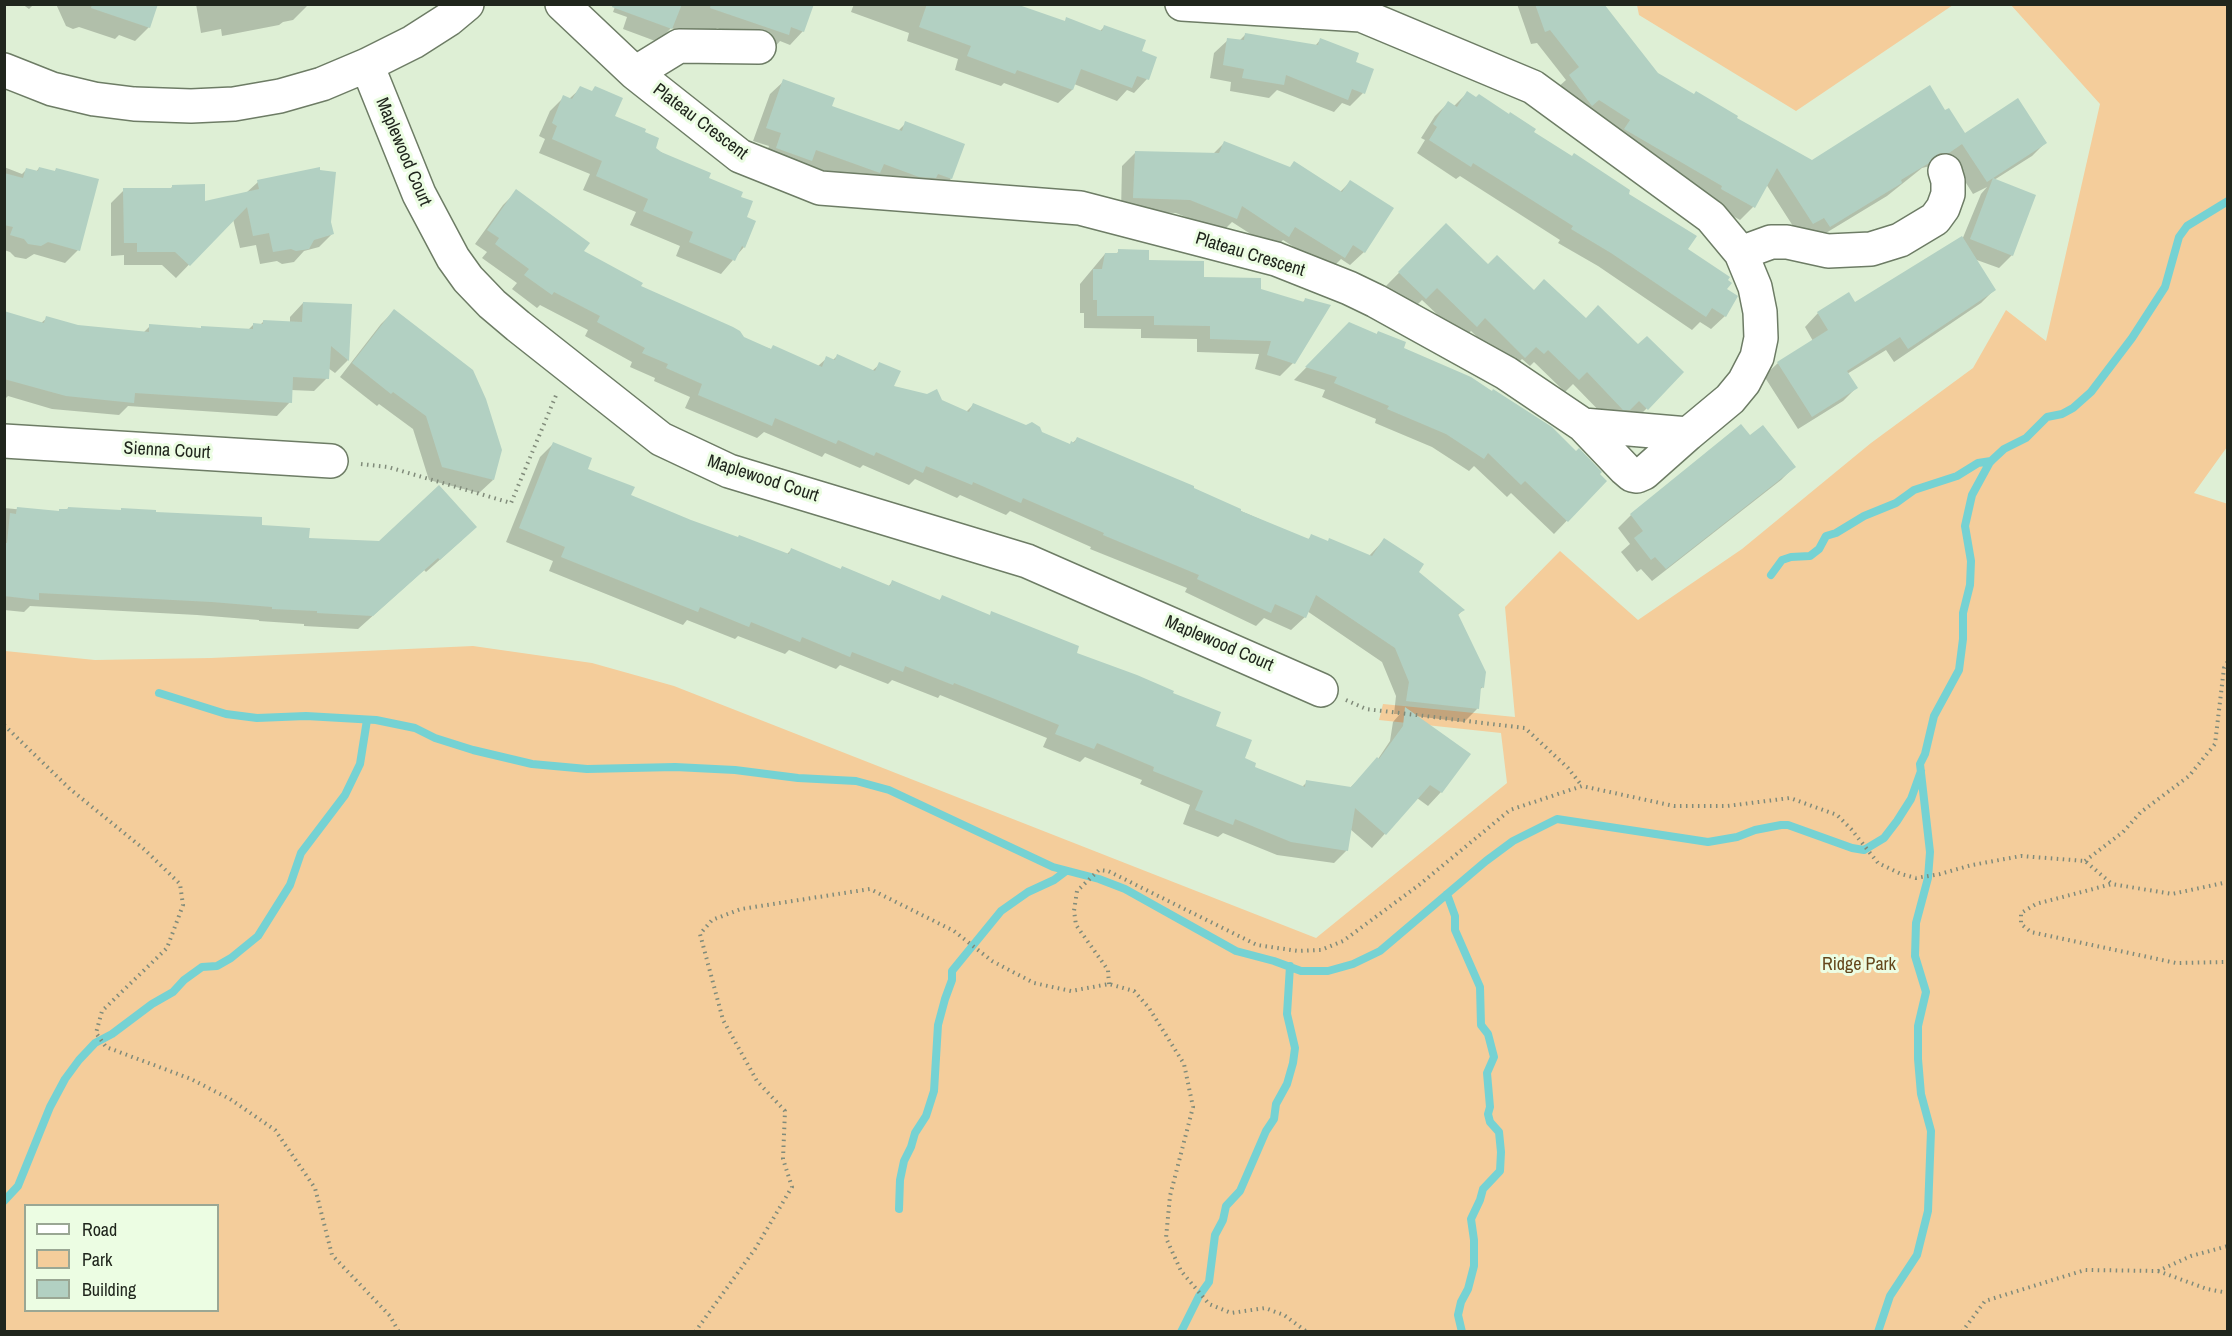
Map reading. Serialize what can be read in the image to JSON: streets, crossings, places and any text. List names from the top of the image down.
{
  "streets": {
    "street": ["Plateau Crescent", "Maplewood Court", "Sienna Court"]
  },
  "parks": ["Ridge Park"],
  "legend": ["Road", "Park", "Building"]
}
